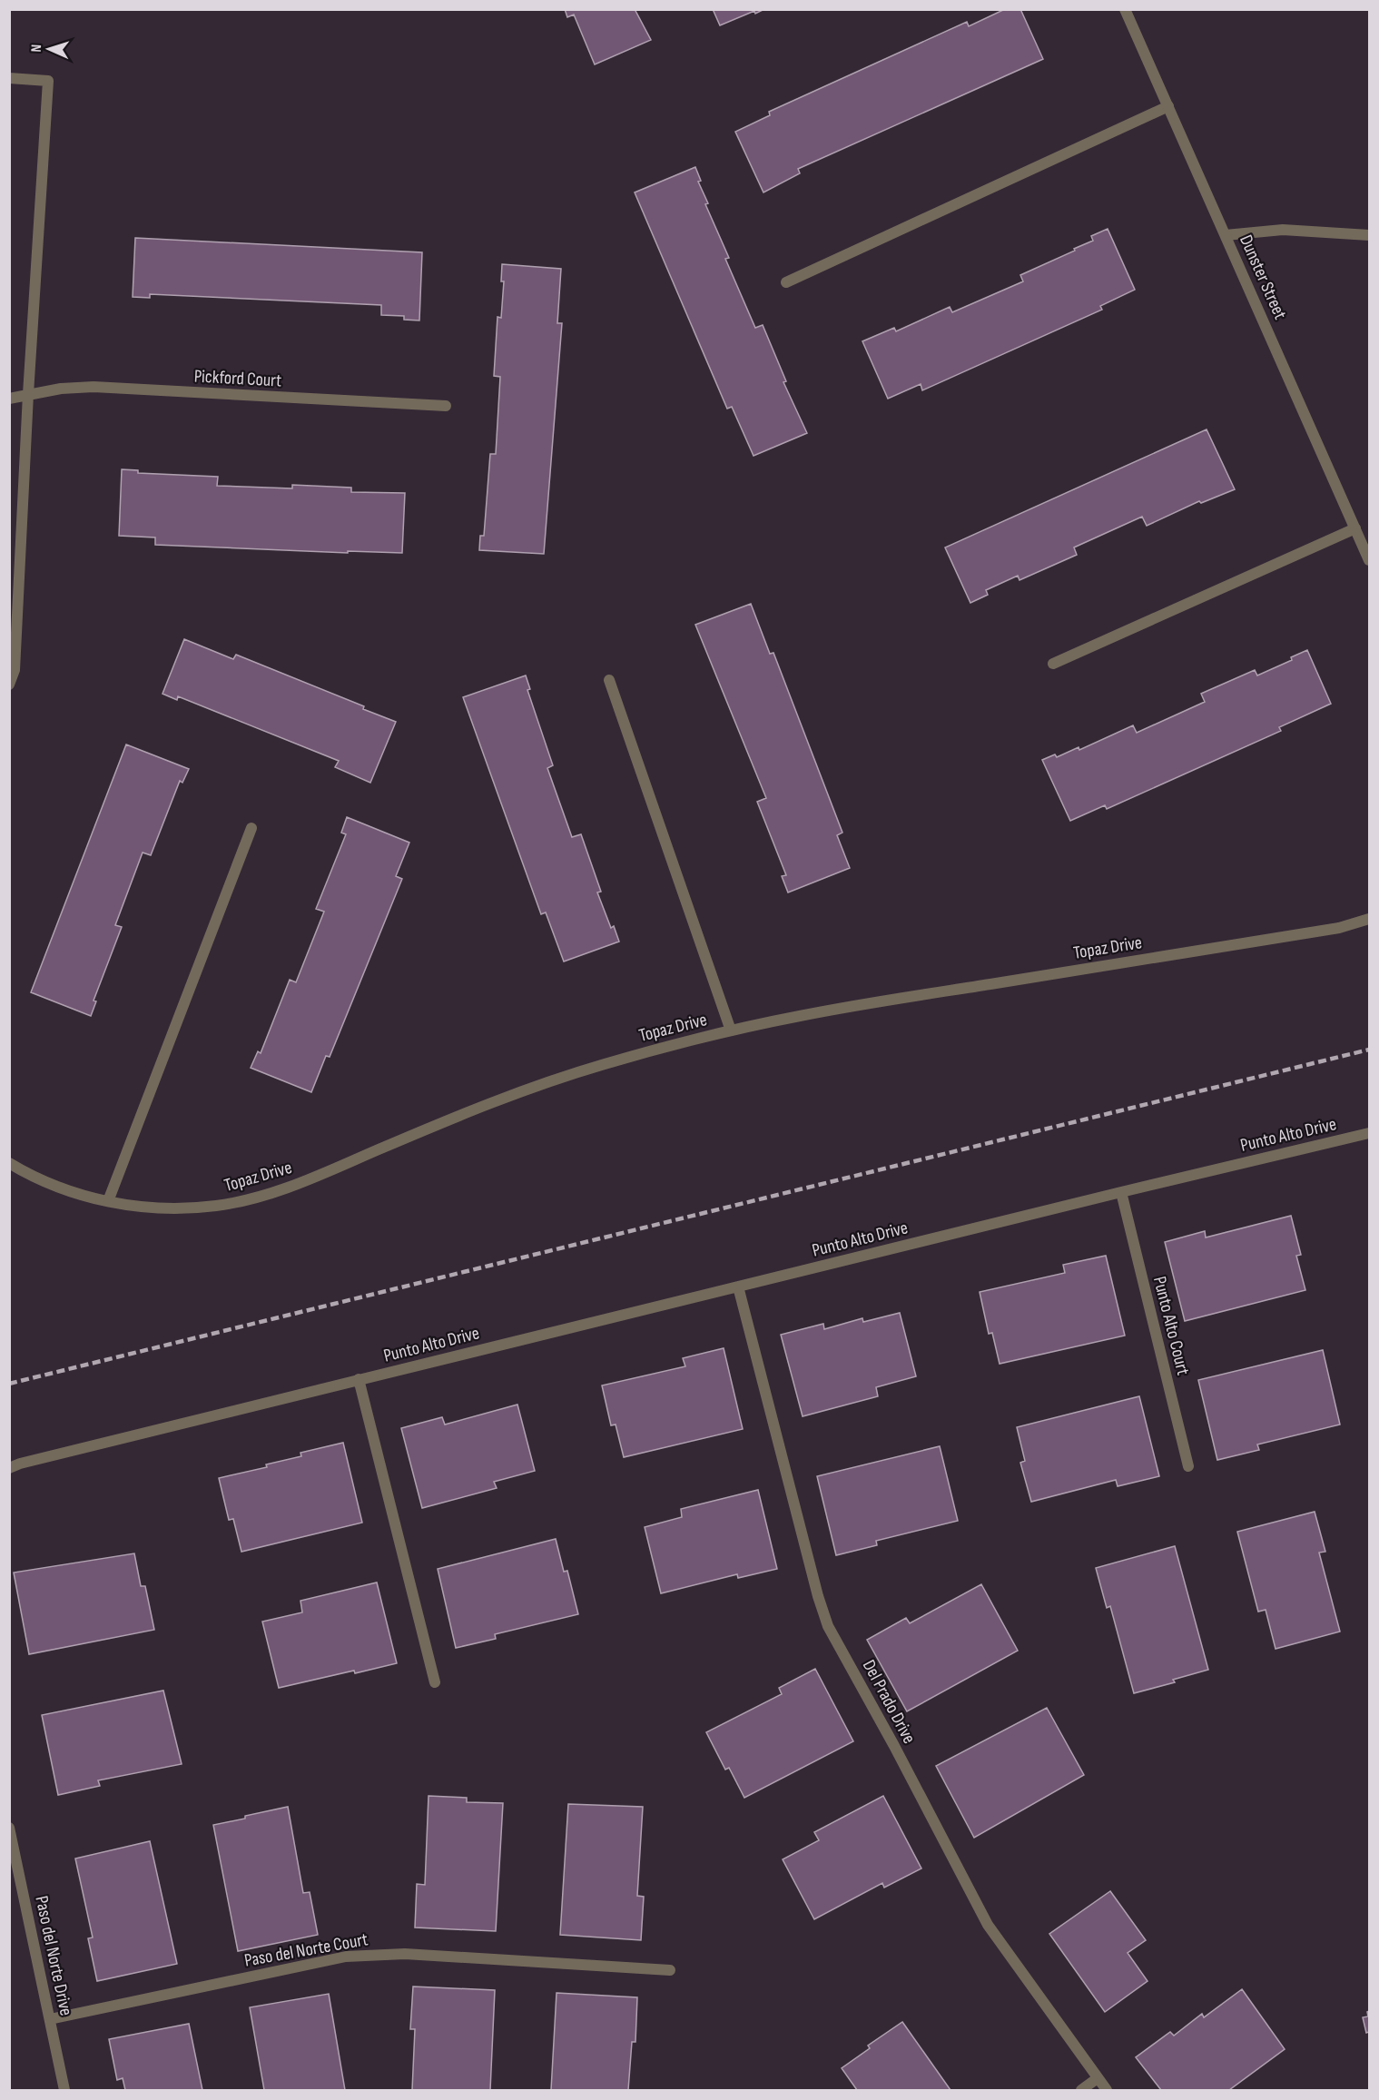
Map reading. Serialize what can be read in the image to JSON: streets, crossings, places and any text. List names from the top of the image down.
{
  "streets": {
    "street": [
      "Dunster Street",
      "Pickford Court",
      "Topaz Drive",
      "Punto Alto Drive",
      "Punto Alto Court",
      "Del Prado Drive",
      "Paso del Norte Court",
      "Paso del Norte Drive"
    ]
  },
  "crossings": [
    ["Punto Alto Drive", "Punto Alto Court"],
    ["Punto Alto Drive", "Del Prado Drive"],
    ["Paso del Norte Court", "Paso del Norte Drive"]
  ],
  "north": "left"
}
